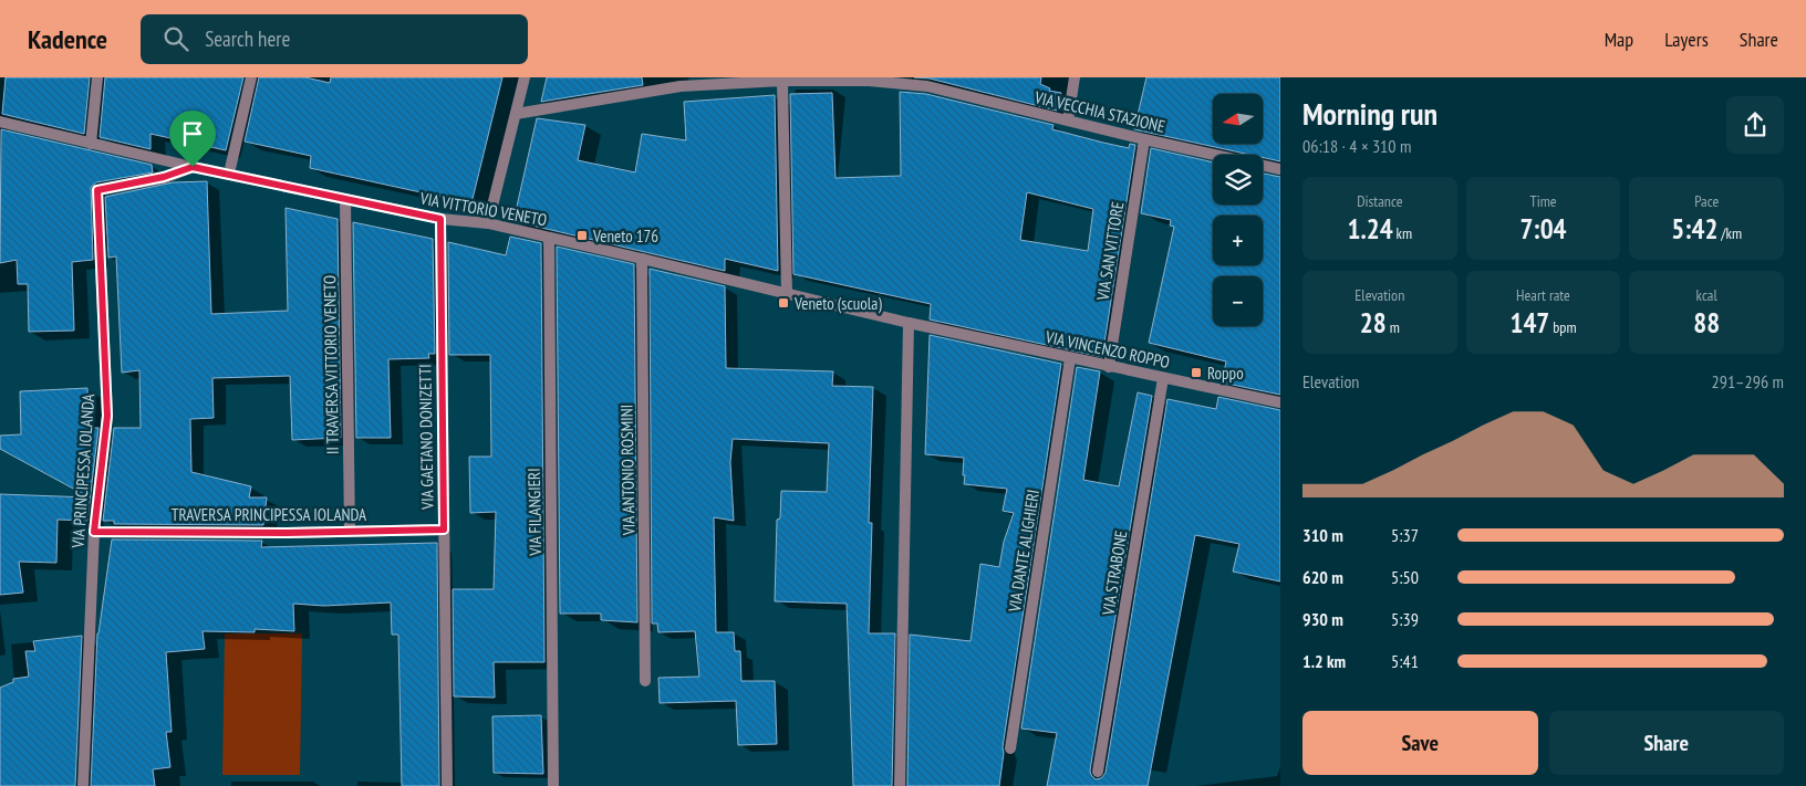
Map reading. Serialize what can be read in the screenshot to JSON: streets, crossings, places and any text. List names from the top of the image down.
{
  "streets": {
    "street": [
      "VIA VECCHIA STAZIONE",
      "VIA VITTORIO VENETO",
      "VIA SAN VITTORE",
      "VIA VINCENZO ROPPO",
      "II TRAVERSA VITTORIO VENETO",
      "VIA GAETANO DONIZETTI",
      "VIA ANTONIO ROSMINI",
      "VIA PRINCIPESSA IOLANDA",
      "VIA FILANGIERI",
      "TRAVERSA PRINCIPESSA IOLANDA",
      "VIA DANTE ALIGHIERI",
      "VIA STRABONE"
    ]
  },
  "crossings": [
    ["VIA VECCHIA STAZIONE", "VIA SAN VITTORE"],
    ["VIA VITTORIO VENETO", "VIA VINCENZO ROPPO"],
    ["VIA VITTORIO VENETO", "II TRAVERSA VITTORIO VENETO"],
    ["VIA VITTORIO VENETO", "VIA GAETANO DONIZETTI"],
    ["VIA VITTORIO VENETO", "VIA ANTONIO ROSMINI"],
    ["VIA VITTORIO VENETO", "VIA PRINCIPESSA IOLANDA"],
    ["VIA VITTORIO VENETO", "VIA FILANGIERI"],
    ["VIA SAN VITTORE", "VIA VINCENZO ROPPO"],
    ["VIA VINCENZO ROPPO", "VIA DANTE ALIGHIERI"],
    ["VIA VINCENZO ROPPO", "VIA STRABONE"],
    ["II TRAVERSA VITTORIO VENETO", "TRAVERSA PRINCIPESSA IOLANDA"],
    ["VIA GAETANO DONIZETTI", "TRAVERSA PRINCIPESSA IOLANDA"],
    ["VIA PRINCIPESSA IOLANDA", "TRAVERSA PRINCIPESSA IOLANDA"]
  ],
  "places": {
    "transit": ["Veneto 176", "Veneto (scuola)", "Roppo"]
  },
  "north": "left",
  "page": {
    "header": "Kadence",
    "search": "Search here",
    "nav": ["Map", "Layers", "Share"],
    "heading": ["Morning run", "06:18 · 4 × 310 m"],
    "map_buttons": ["+", "−"],
    "stats": [
      ["Distance", "1.24 km"],
      ["Time", "7:04"],
      ["Pace", "5:42 /km"],
      ["Elevation", "28 m"],
      ["Heart rate", "147 bpm"],
      ["kcal", "88"]
    ],
    "chart": ["Elevation", "291–296 m"],
    "list": [
      {
        "name": "310 m",
        "note": "5:37"
      },
      {
        "name": "620 m",
        "note": "5:50"
      },
      {
        "name": "930 m",
        "note": "5:39"
      },
      {
        "name": "1.2 km",
        "note": "5:41"
      }
    ],
    "buttons": ["Save", "Share"]
  }
}
